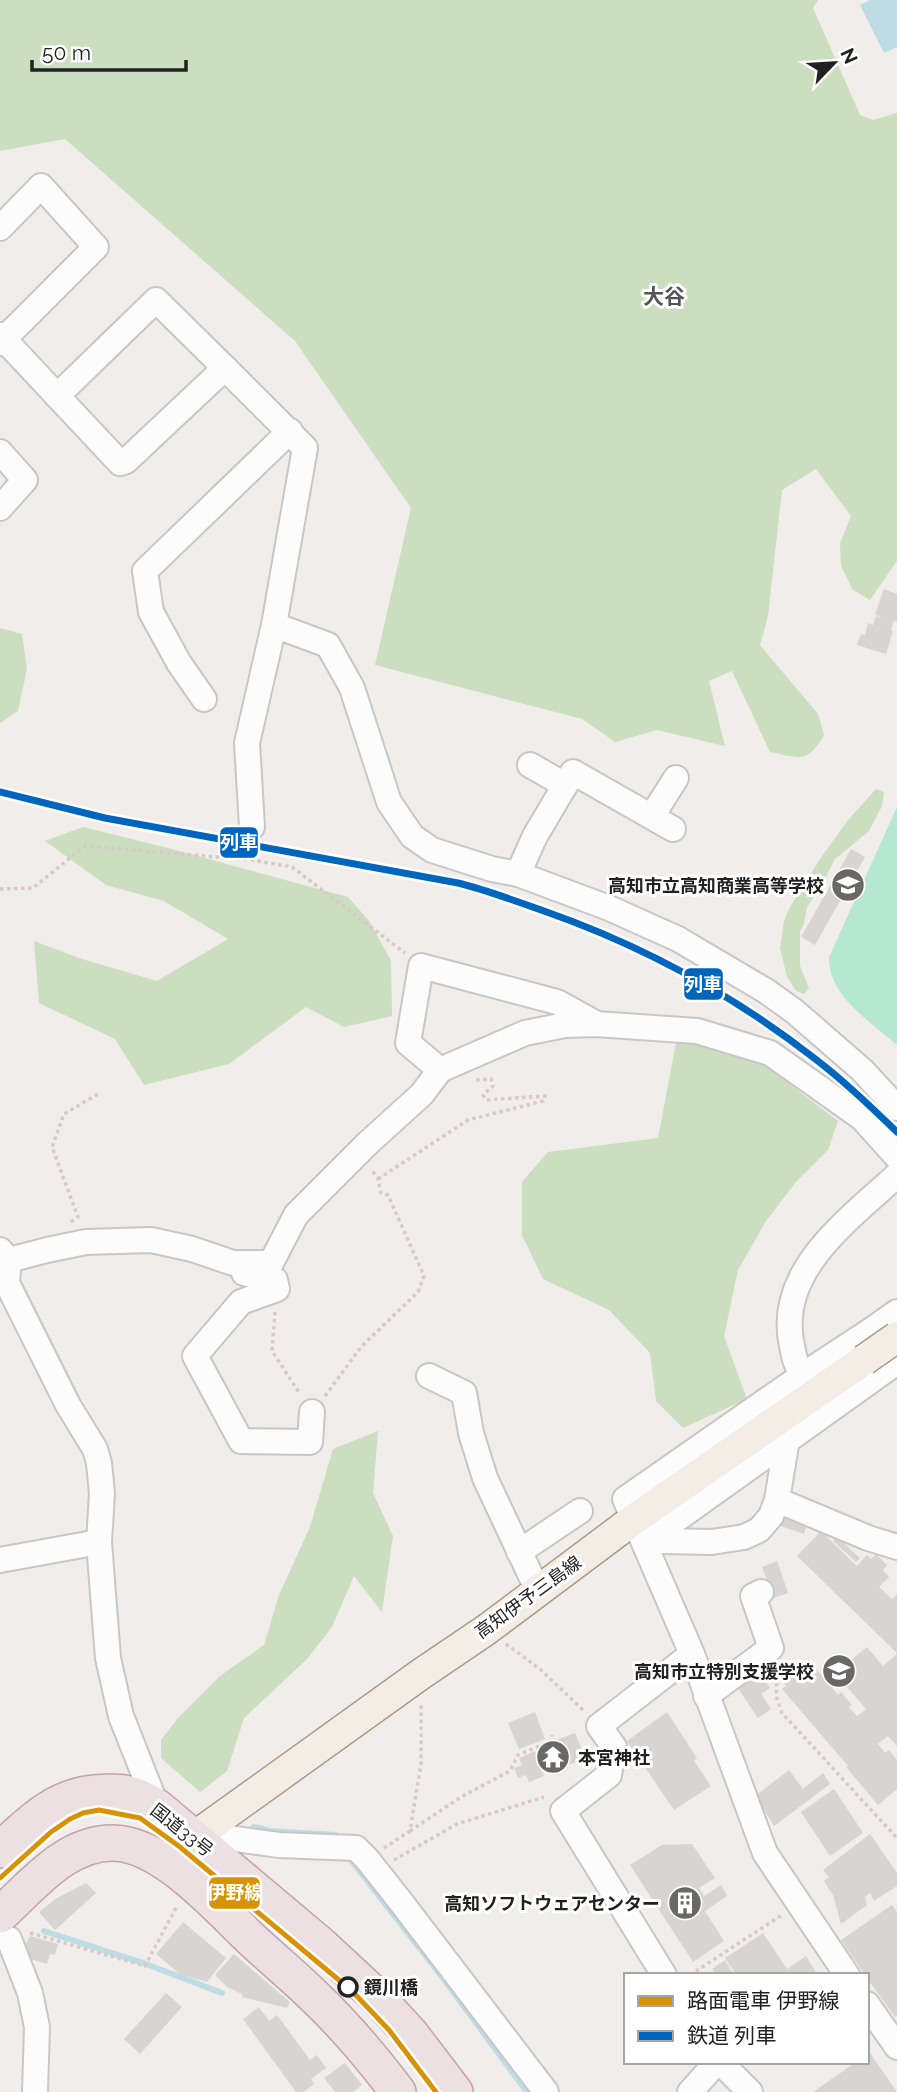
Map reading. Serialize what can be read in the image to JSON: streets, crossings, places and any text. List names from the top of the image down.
{
  "streets": {
    "highway": ["国道33号"],
    "main road": ["高知伊予三島線"]
  },
  "crossings": [
    ["高知伊予三島線", "国道33号"]
  ],
  "districts": ["大谷"],
  "places": {
    "school or university": ["高知市立高知商業高等学校", "高知市立特別支援学校"],
    "temple": ["本宮神社"],
    "building": ["高知ソフトウェアセンター"],
    "other": ["鏡川橋"]
  },
  "lines": ["rail line 列車", "tram line 伊野線"],
  "legend": ["路面電車 伊野線", "鉄道 列車"],
  "scale_bar": "50 m",
  "north": "top right"
}
